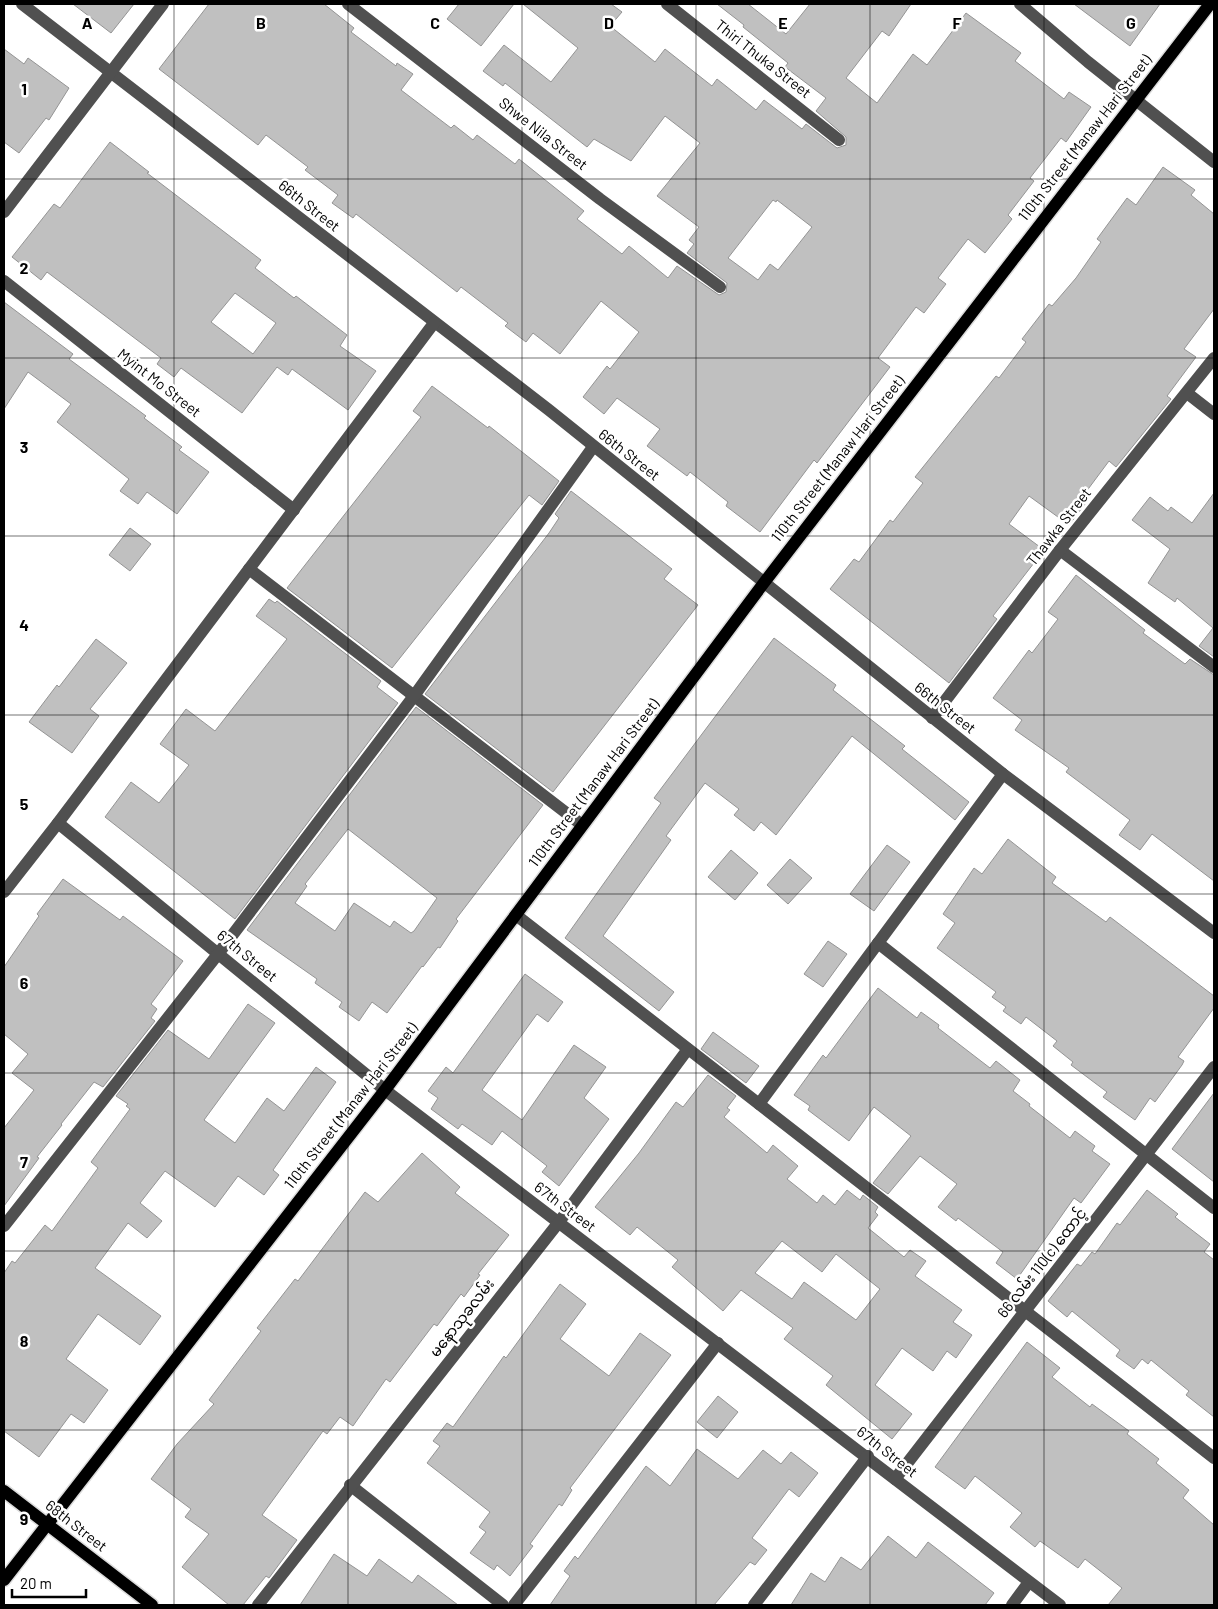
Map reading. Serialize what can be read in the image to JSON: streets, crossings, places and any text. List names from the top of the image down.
{
  "streets": {
    "main road": ["110th Street (Manaw Hari Street)", "68th Street"],
    "street": [
      "Thiri Thuka Street",
      "Shwe Nila Street",
      "66th Street",
      "Myint Mo Street",
      "Thawka Street",
      "67th Street",
      "66 လမ်း 110(c) ထောင့်",
      "မနောသုခလမ်း"
    ]
  },
  "crossings": [
    ["110th Street (Manaw Hari Street)", "66th Street"],
    ["110th Street (Manaw Hari Street)", "67th Street"],
    ["110th Street (Manaw Hari Street)", "68th Street"],
    ["66th Street", "Thawka Street"],
    ["67th Street", "66 လမ်း 110(c) ထောင့်"],
    ["67th Street", "မနောသုခလမ်း"]
  ],
  "scale_bar": "20 m",
  "grid": {
    "columns": [
      "A",
      "B",
      "C",
      "D",
      "E",
      "F",
      "G"
    ],
    "rows": [
      "1",
      "2",
      "3",
      "4",
      "5",
      "6",
      "7",
      "8",
      "9"
    ]
  }
}
